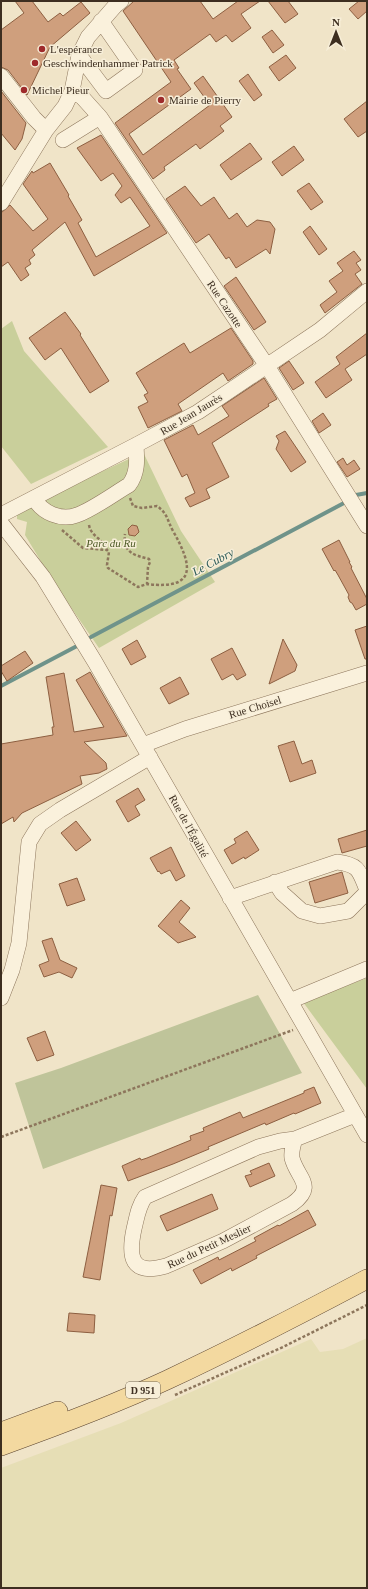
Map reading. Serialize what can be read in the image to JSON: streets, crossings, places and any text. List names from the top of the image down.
{
  "streets": {
    "main road": ["D 951"],
    "street": [
      "Rue Cazotte",
      "Rue Jean Jaurès",
      "Rue Choisel",
      "Rue de l'Égalité",
      "Rue du Petit Meslier"
    ]
  },
  "crossings": [
    ["Rue Cazotte", "Rue Jean Jaurès"],
    ["Rue Choisel", "Rue de l'Égalité"],
    ["Rue de l'Égalité", "Rue du Petit Meslier"]
  ],
  "water": ["Le Cubry"],
  "parks": ["Parc du Ru"],
  "places": [
    "L'espérance",
    "Geschwindenhammer Patrick",
    "Michel Pieur",
    "Mairie de Pierry"
  ],
  "north": "top"
}
